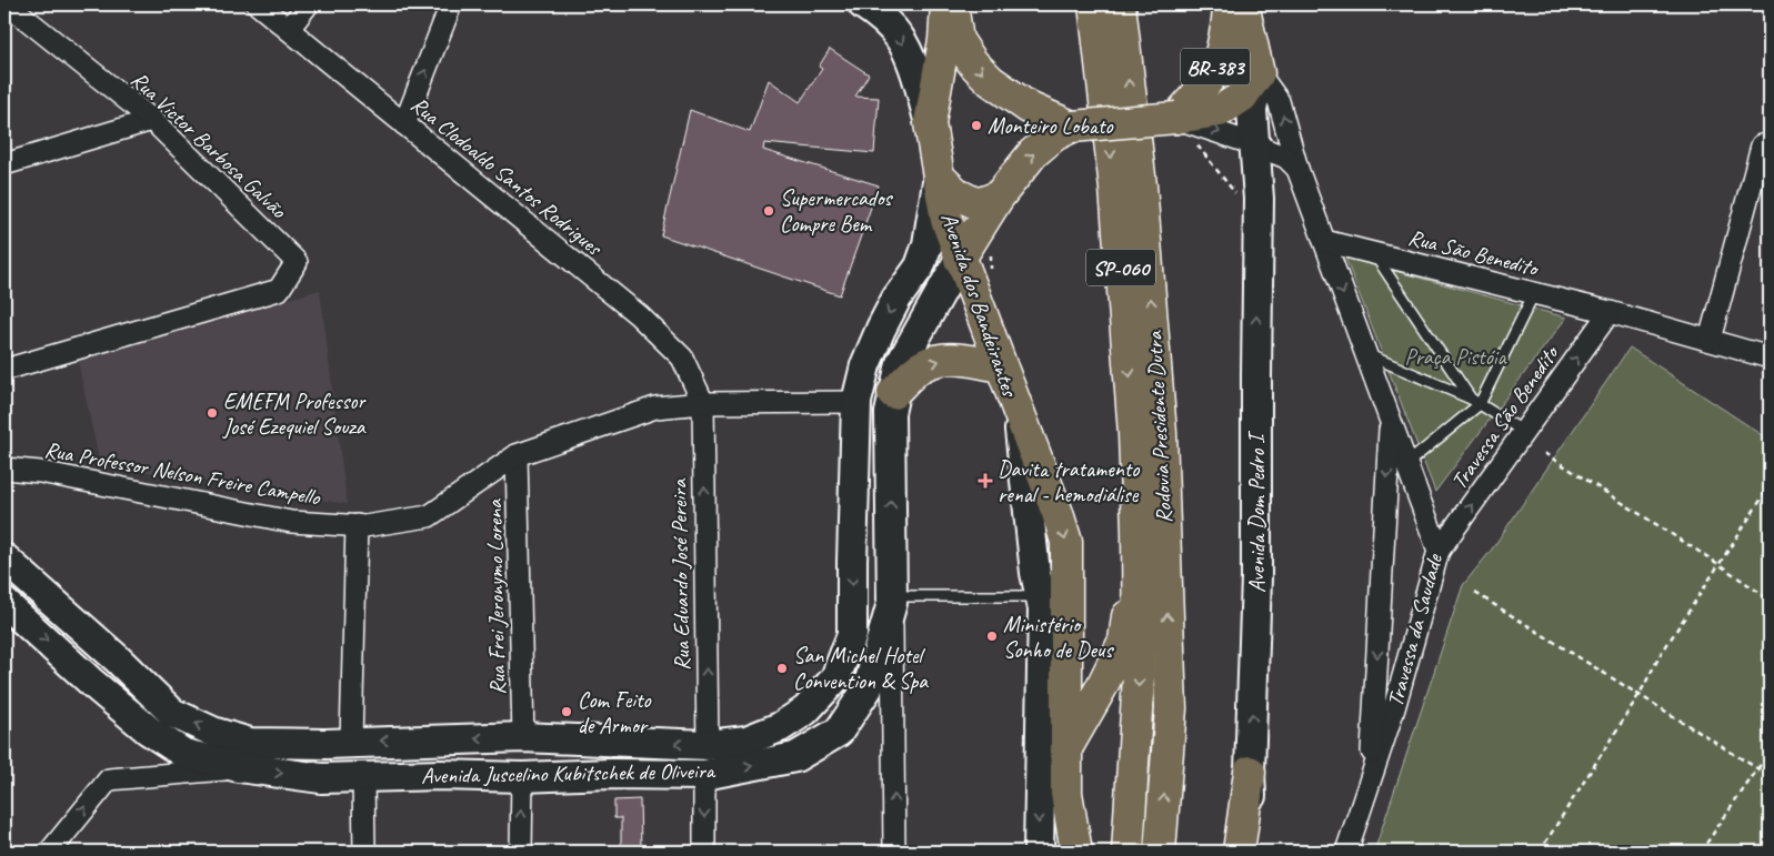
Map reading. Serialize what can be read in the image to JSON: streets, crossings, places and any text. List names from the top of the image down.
{
  "streets": {
    "main road": [
      "BR-383",
      "SP-060",
      "Avenida dos Bandeirantes",
      "Rodovia Presidente Dutra",
      "Avenida Dom Pedro I",
      "Avenida Juscelino Kubitschek de Oliveira"
    ],
    "street": [
      "Rua Victor Barbosa Galvão",
      "Rua Clodoaldo Santos Rodrigues",
      "Rua São Benedito",
      "Travessa São Benedito",
      "Rua Professor Nelson Freire Campello",
      "Rua Eduardo José Pereira",
      "Rua Frei Jeronymo Lorena",
      "Travessa da Saudade"
    ]
  },
  "crossings": [
    ["BR-383", "Avenida Dom Pedro I"],
    ["BR-383", "Travessa da Saudade"],
    ["BR-383", "Avenida Juscelino Kubitschek de Oliveira"],
    ["Rua Clodoaldo Santos Rodrigues", "Rua Professor Nelson Freire Campello"],
    ["Rua Clodoaldo Santos Rodrigues", "Rua Eduardo José Pereira"],
    ["Rua São Benedito", "Travessa São Benedito"],
    ["Rua São Benedito", "Travessa da Saudade"],
    ["Avenida dos Bandeirantes", "Avenida Juscelino Kubitschek de Oliveira"],
    ["Travessa São Benedito", "Travessa da Saudade"],
    ["Rua Professor Nelson Freire Campello", "Rua Eduardo José Pereira"],
    ["Rua Professor Nelson Freire Campello", "Rua Frei Jeronymo Lorena"],
    ["Rua Professor Nelson Freire Campello", "Avenida Juscelino Kubitschek de Oliveira"],
    ["Avenida Dom Pedro I", "Travessa da Saudade"],
    ["Rua Eduardo José Pereira", "Avenida Juscelino Kubitschek de Oliveira"],
    ["Rua Frei Jeronymo Lorena", "Avenida Juscelino Kubitschek de Oliveira"]
  ],
  "one_way": ["Travessa São Benedito"],
  "parks": ["Praça Pistóia"],
  "places": {
    "other": [
      "Monteiro Lobato",
      "Supermercados Compre Bem",
      "EMEFM Professor José Ezequiel Souza",
      "Ministério Sonho de Deus",
      "San Michel Hotel Convention & Spa",
      "Com Feito de Armor"
    ],
    "health": ["Davita tratamento renal - hemodiálise"]
  }
}
